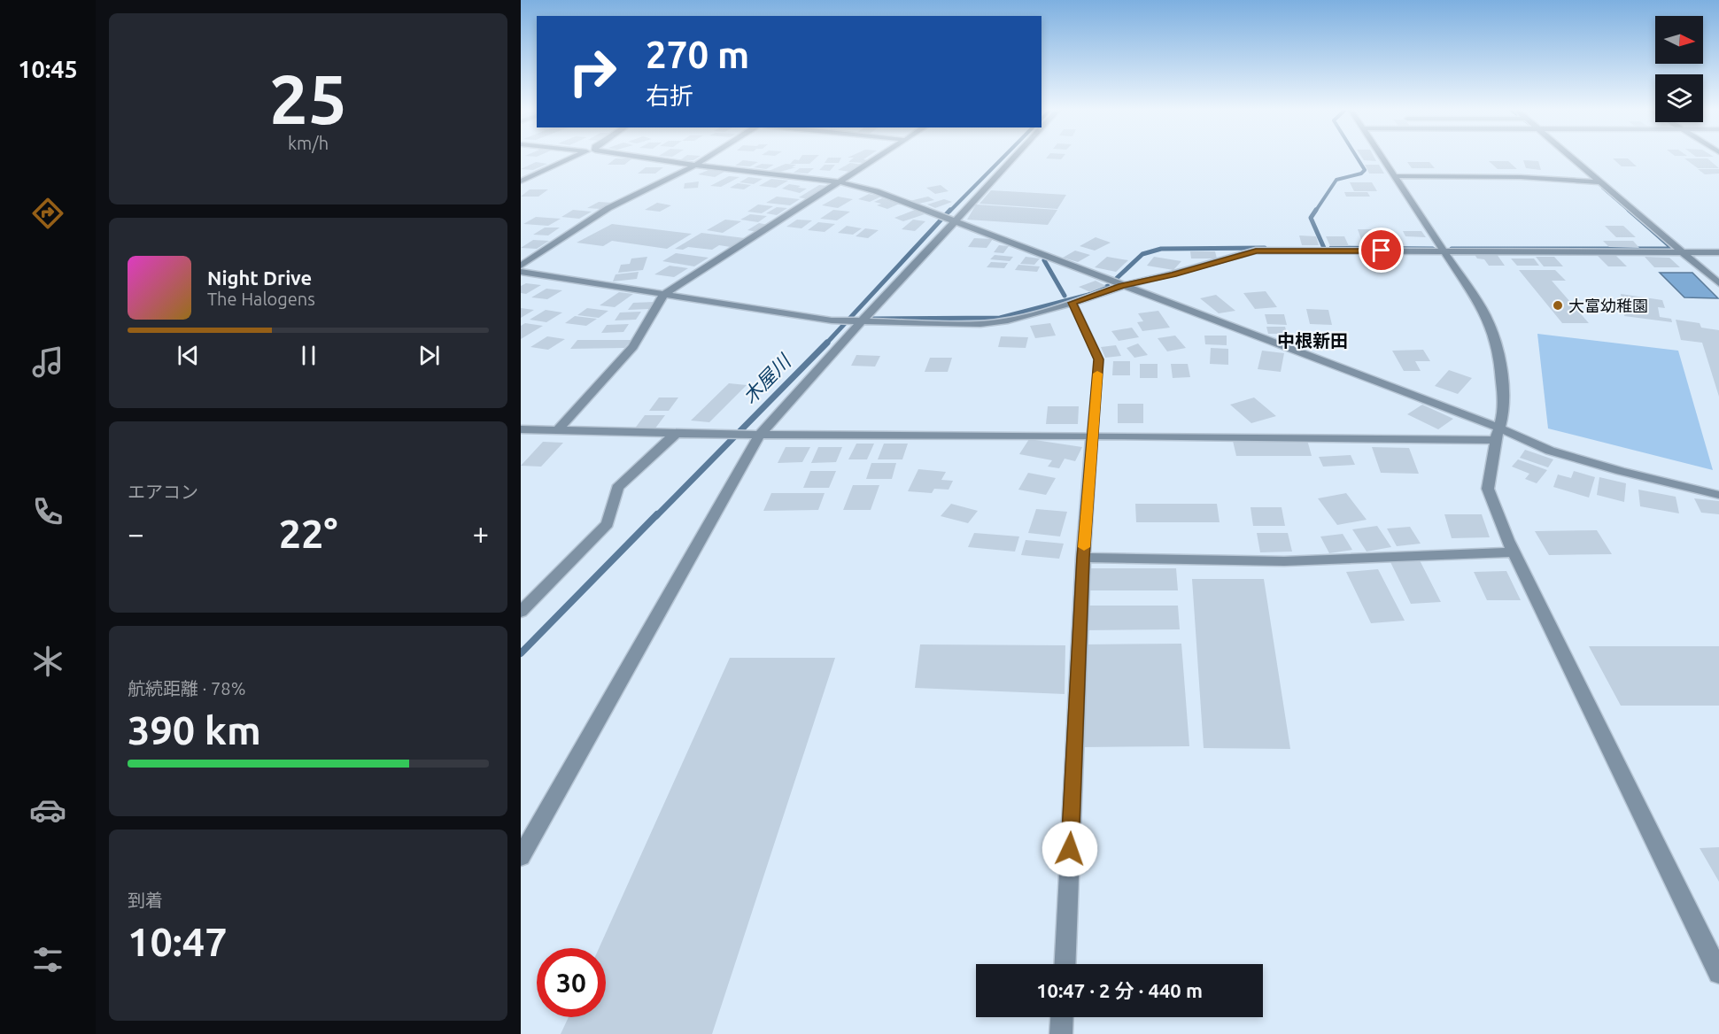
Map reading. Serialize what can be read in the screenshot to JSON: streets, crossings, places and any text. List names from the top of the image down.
{
  "districts": ["中根新田"],
  "water": ["木屋川"],
  "places": ["大富幼稚園"],
  "north": "right",
  "page": {
    "tabs": "10:45",
    "tile": [
      ["25", "km/h"],
      "エアコン",
      ["航続距離 · 78%", "390 km"],
      ["到着", "10:47"]
    ],
    "turn": ["270 m", "右折"],
    "song": ["Night Drive", "The Halogens"],
    "heat": ["−", "22°", "+"],
    "limit": "30",
    "trip": "10:47 · 2 分 · 440 m"
  }
}
